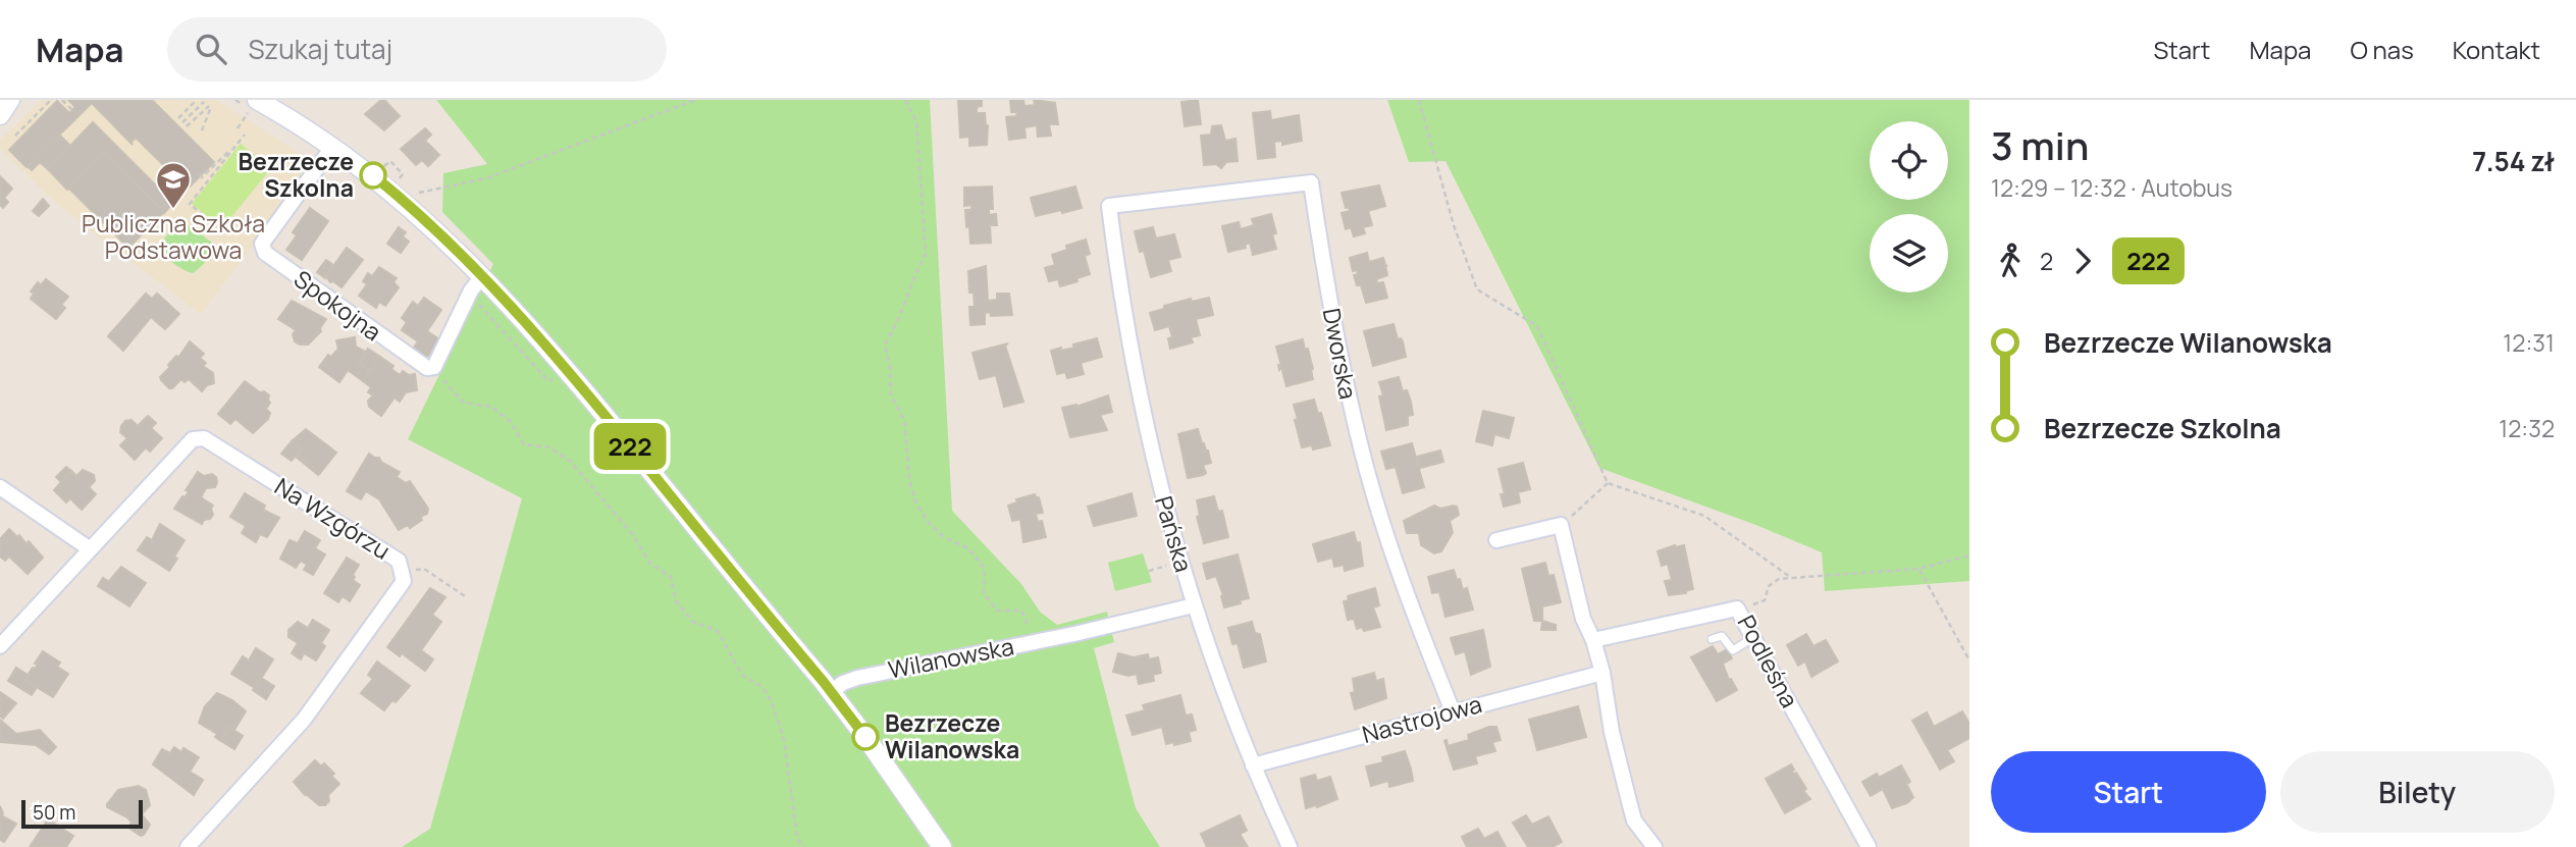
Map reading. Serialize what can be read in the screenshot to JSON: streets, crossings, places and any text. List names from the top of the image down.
{
  "streets": {
    "street": [
      "Spokojna",
      "Dworska",
      "Na Wzgórzu",
      "Pańska",
      "Wilanowska",
      "Podleśna",
      "Nastrojowa"
    ]
  },
  "crossings": [
    ["Dworska", "Pańska"],
    ["Dworska", "Nastrojowa"],
    ["Pańska", "Wilanowska"],
    ["Pańska", "Nastrojowa"]
  ],
  "places": {
    "other": ["Bezrzecze Szkolna", "Bezrzecze Wilanowska"],
    "school or university": ["Publiczna Szkoła Podstawowa"]
  },
  "lines": ["bus line 222"],
  "scale_bar": "50 m",
  "page": {
    "header": "Mapa",
    "search": "Szukaj tutaj",
    "nav": [
      "Start",
      "Mapa",
      "O nas",
      "Kontakt"
    ],
    "on_map": "222",
    "heading": ["3 min", "12:29 – 12:32 · Autobus", "7.54 zł"],
    "legs": ["2", "222"],
    "list": [
      {
        "name": "Bezrzecze Wilanowska",
        "value": "12:31"
      },
      {
        "name": "Bezrzecze Szkolna",
        "value": "12:32"
      }
    ],
    "buttons": ["Start", "Bilety"],
    "scale": "50 m"
  }
}
